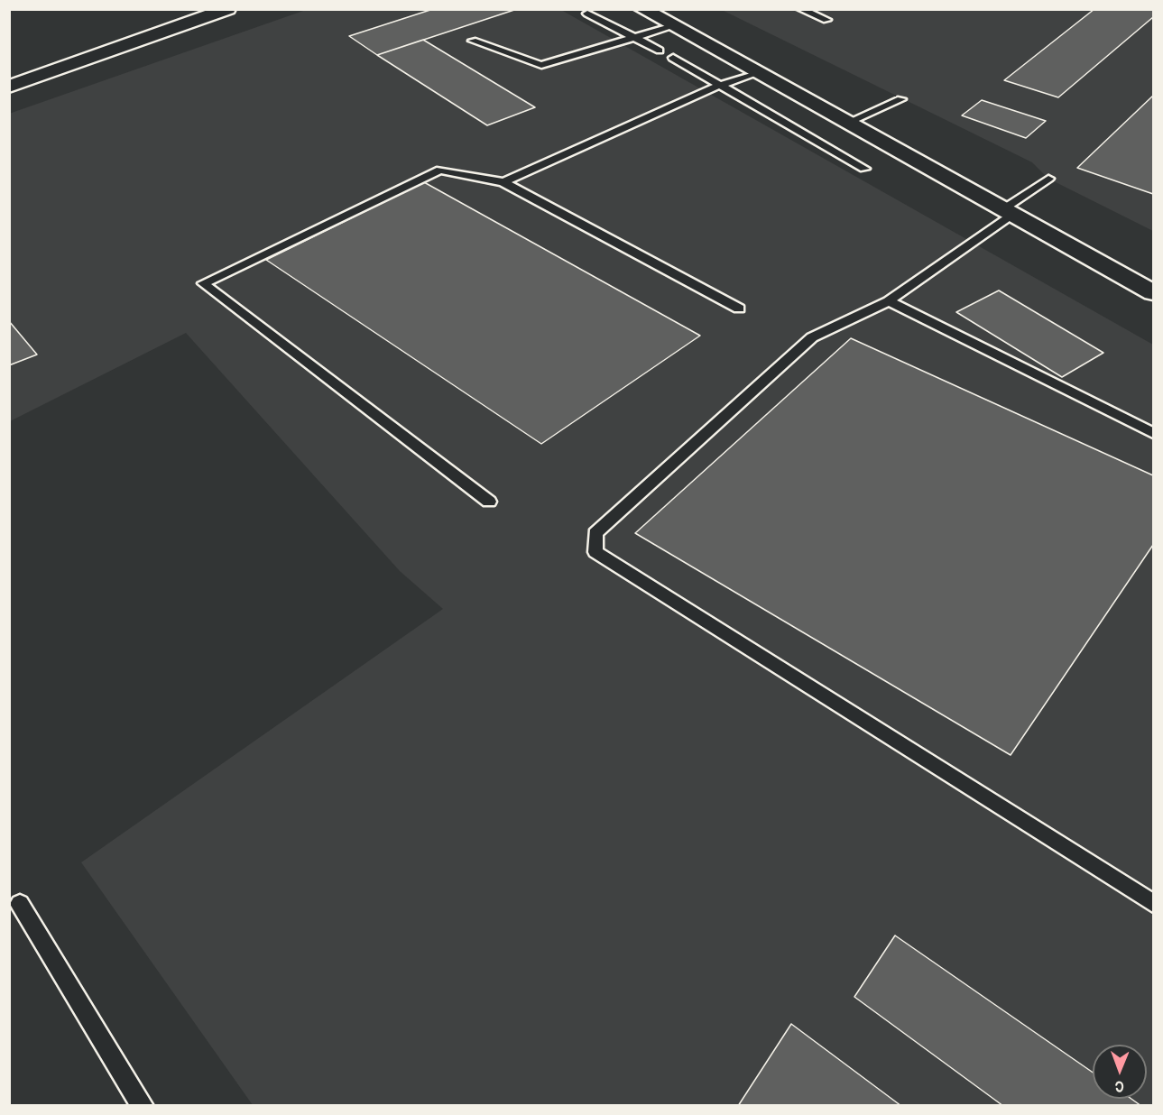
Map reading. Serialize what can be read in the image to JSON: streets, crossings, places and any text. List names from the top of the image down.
{
  "north": "bottom"
}
